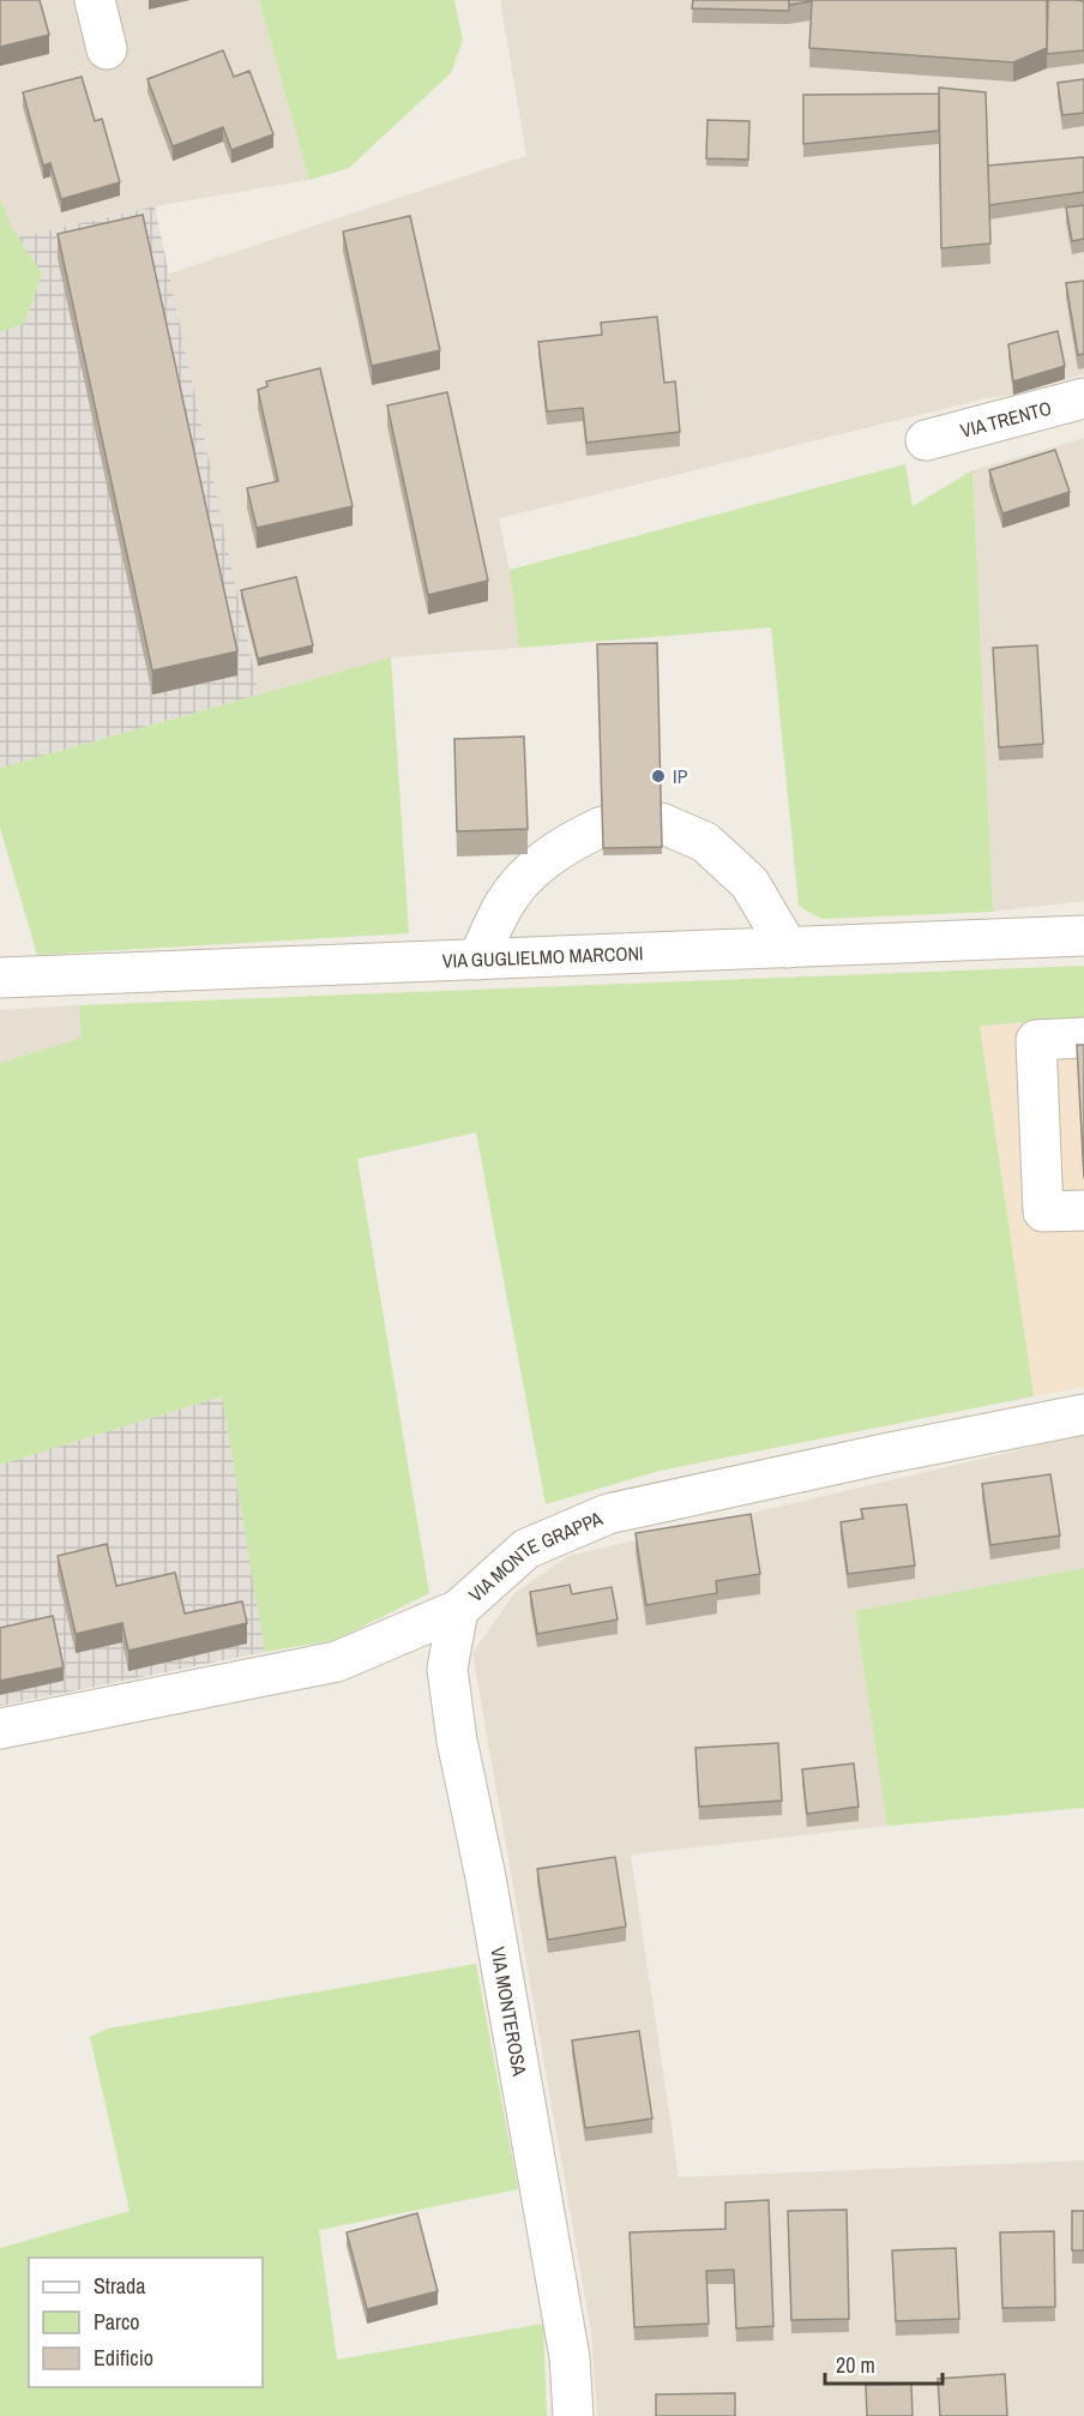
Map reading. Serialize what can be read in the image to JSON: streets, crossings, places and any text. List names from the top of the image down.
{
  "streets": {
    "street": [
      "VIA TRENTO",
      "VIA GUGLIELMO MARCONI",
      "VIA MONTE GRAPPA",
      "VIA MONTEROSA"
    ]
  },
  "crossings": [
    ["VIA MONTE GRAPPA", "VIA MONTEROSA"]
  ],
  "places": ["IP"],
  "legend": ["Strada", "Parco", "Edificio"],
  "scale_bar": "20 m"
}
